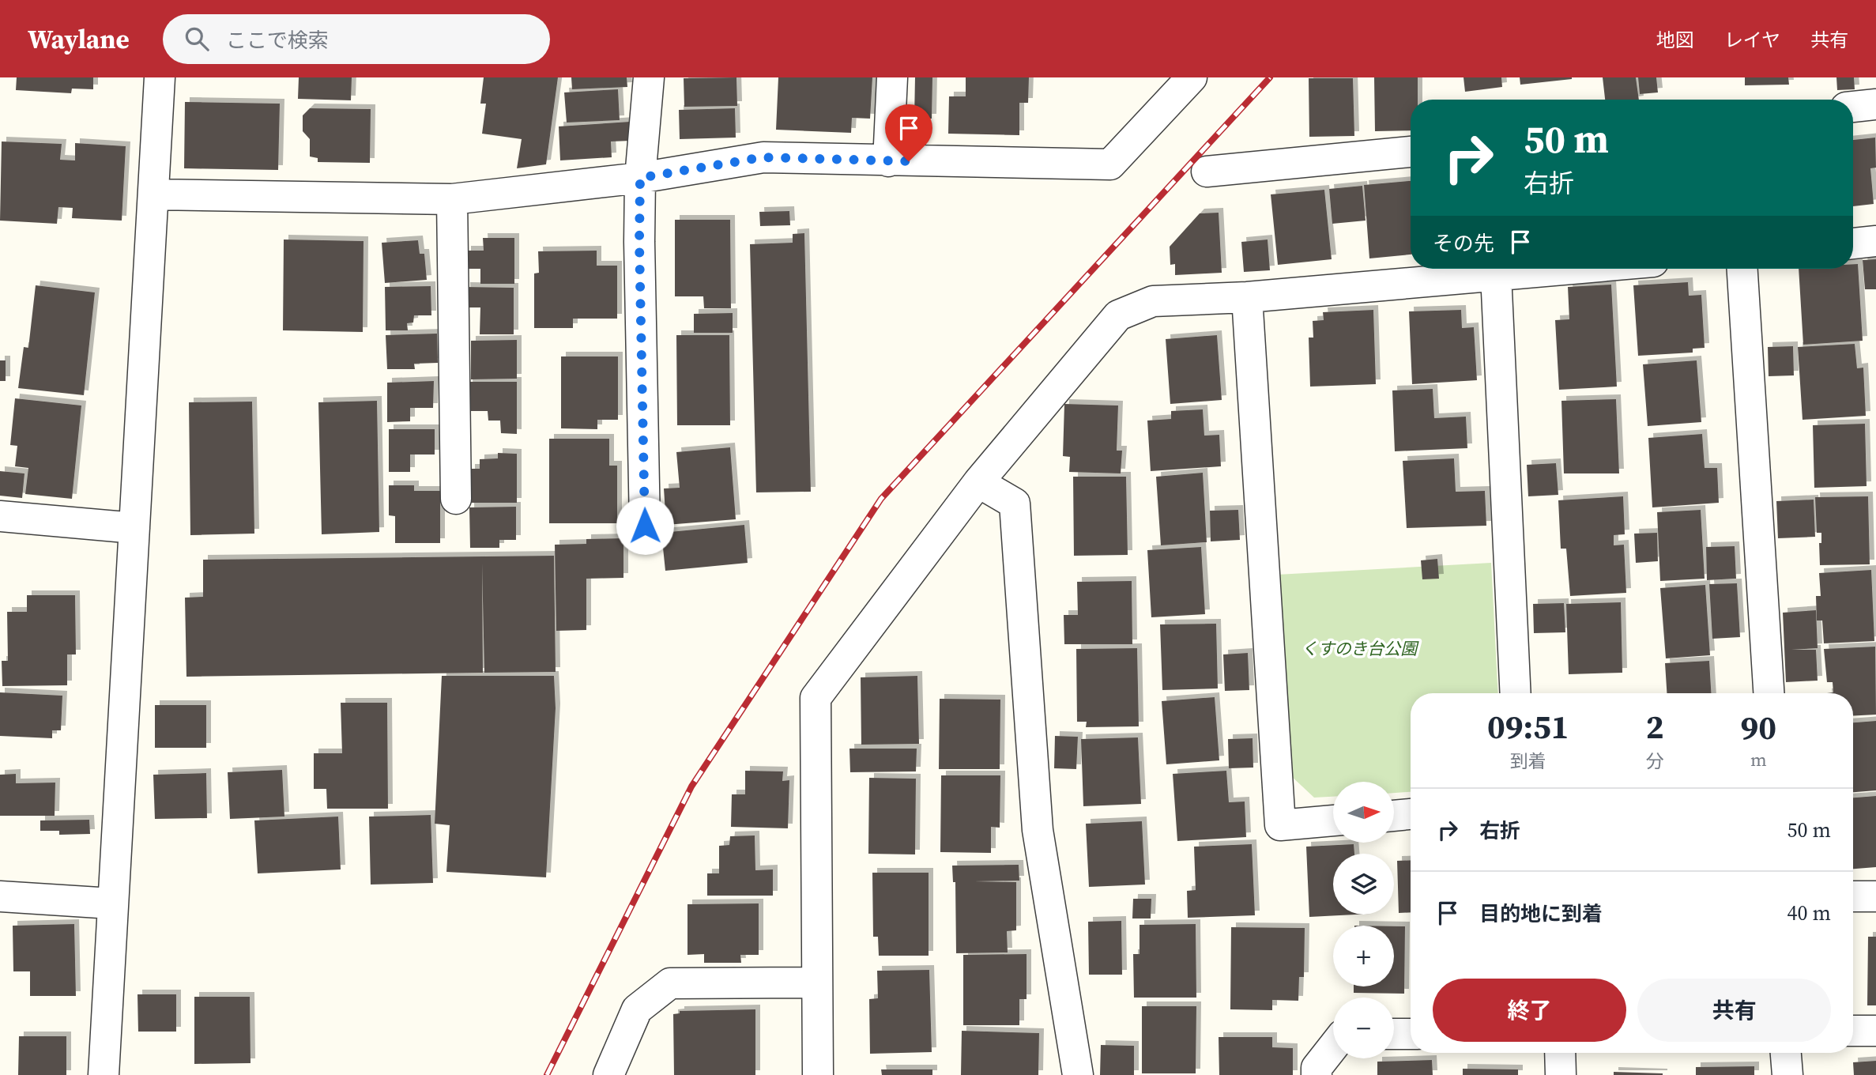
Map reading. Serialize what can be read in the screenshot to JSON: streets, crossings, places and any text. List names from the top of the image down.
{
  "parks": ["くすのき台公園"],
  "north": "right",
  "page": {
    "header": "Waylane",
    "search": "ここで検索",
    "nav": ["地図", "レイヤ", "共有"],
    "turn": ["50 m", "右折"],
    "then": "その先",
    "eta": [
      "09:51",
      "到着",
      "2",
      "分",
      "90",
      "m"
    ],
    "map_buttons": ["+", "−"],
    "list": [
      {
        "name": "右折",
        "value": "50 m"
      },
      {
        "name": "目的地に到着",
        "value": "40 m"
      }
    ],
    "buttons": ["終了", "共有"]
  }
}
